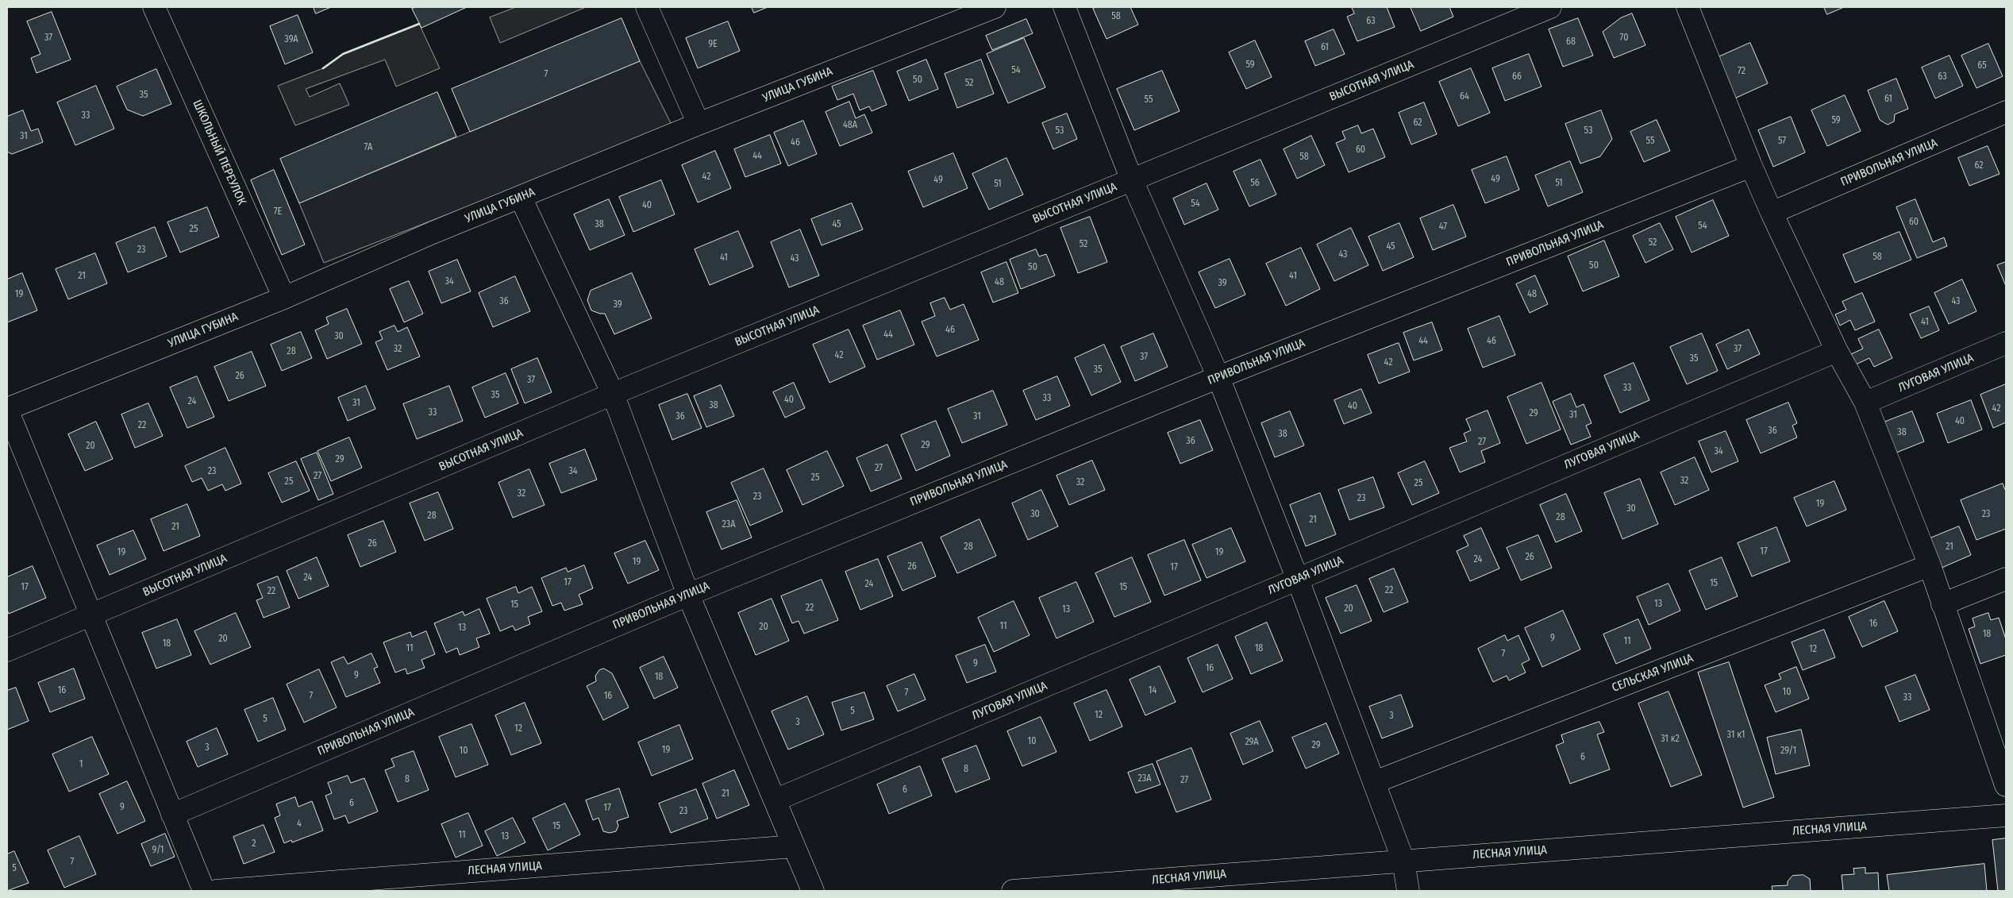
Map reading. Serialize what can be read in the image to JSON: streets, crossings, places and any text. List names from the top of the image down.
{
  "streets": {
    "street": [
      "ВЫСОТНАЯ УЛИЦА",
      "УЛИЦА ГУБИНА",
      "ШКОЛЬНЫЙ ПЕРЕУЛОК",
      "ПРИВОЛЬНАЯ УЛИЦА",
      "ЛУГОВАЯ УЛИЦА",
      "СЕЛЬСКАЯ УЛИЦА",
      "ЛЕСНАЯ УЛИЦА"
    ]
  },
  "crossings": [
    ["УЛИЦА ГУБИНА", "ШКОЛЬНЫЙ ПЕРЕУЛОК"]
  ],
  "house_numbers": [
    "58",
    "63",
    "37",
    "70",
    "39А",
    "68",
    "9Е",
    "61",
    "59",
    "65",
    "54",
    "72",
    "7",
    "66",
    "63",
    "50",
    "52",
    "35",
    "64",
    "61",
    "55",
    "33",
    "59",
    "62",
    "48А",
    "53",
    "53",
    "31",
    "55",
    "57",
    "46",
    "7А",
    "60",
    "44",
    "58",
    "62",
    "42",
    "49",
    "49",
    "56",
    "51",
    "51",
    "54",
    "40",
    "7Е",
    "60",
    "38",
    "45",
    "54",
    "47",
    "25",
    "52",
    "52",
    "45",
    "23",
    "43",
    "58",
    "41",
    "43",
    "50",
    "50",
    "21",
    "41",
    "34",
    "48",
    "39",
    "19",
    "48",
    "36",
    "43",
    "39",
    "41",
    "46",
    "44",
    "30",
    "44",
    "46",
    "32",
    "37",
    "28",
    "42",
    "37",
    "35",
    "42",
    "35",
    "26",
    "37",
    "33",
    "35",
    "33",
    "40",
    "24",
    "31",
    "38",
    "40",
    "42",
    "33",
    "29",
    "31",
    "36",
    "31",
    "40",
    "22",
    "36",
    "38",
    "38",
    "36",
    "27",
    "29",
    "20",
    "34",
    "29",
    "27",
    "23",
    "34",
    "27",
    "25",
    "32",
    "25",
    "32",
    "25",
    "32",
    "23",
    "23",
    "19",
    "30",
    "30",
    "23",
    "28",
    "28",
    "21",
    "23А",
    "21",
    "26",
    "28",
    "21",
    "17",
    "19",
    "19",
    "26",
    "24",
    "19",
    "26",
    "17",
    "24",
    "17",
    "15",
    "24",
    "17",
    "15",
    "22",
    "22",
    "13",
    "15",
    "22",
    "20",
    "13",
    "16",
    "11",
    "20",
    "13",
    "18",
    "9",
    "20",
    "11",
    "18",
    "11",
    "18",
    "12",
    "7",
    "9",
    "16",
    "9",
    "18",
    "16",
    "14",
    "10",
    "7",
    "7",
    "16",
    "33",
    "5",
    "12",
    "3",
    "5",
    "3",
    "12",
    "31 к1",
    "31 к2",
    "10",
    "29А",
    "29",
    "3",
    "19",
    "10",
    "29/1",
    "6",
    "1",
    "8",
    "23А",
    "8",
    "27",
    "6",
    "21",
    "6",
    "9",
    "17",
    "23",
    "4",
    "15",
    "11",
    "13",
    "2",
    "9/1",
    "7",
    "5"
  ]
}
